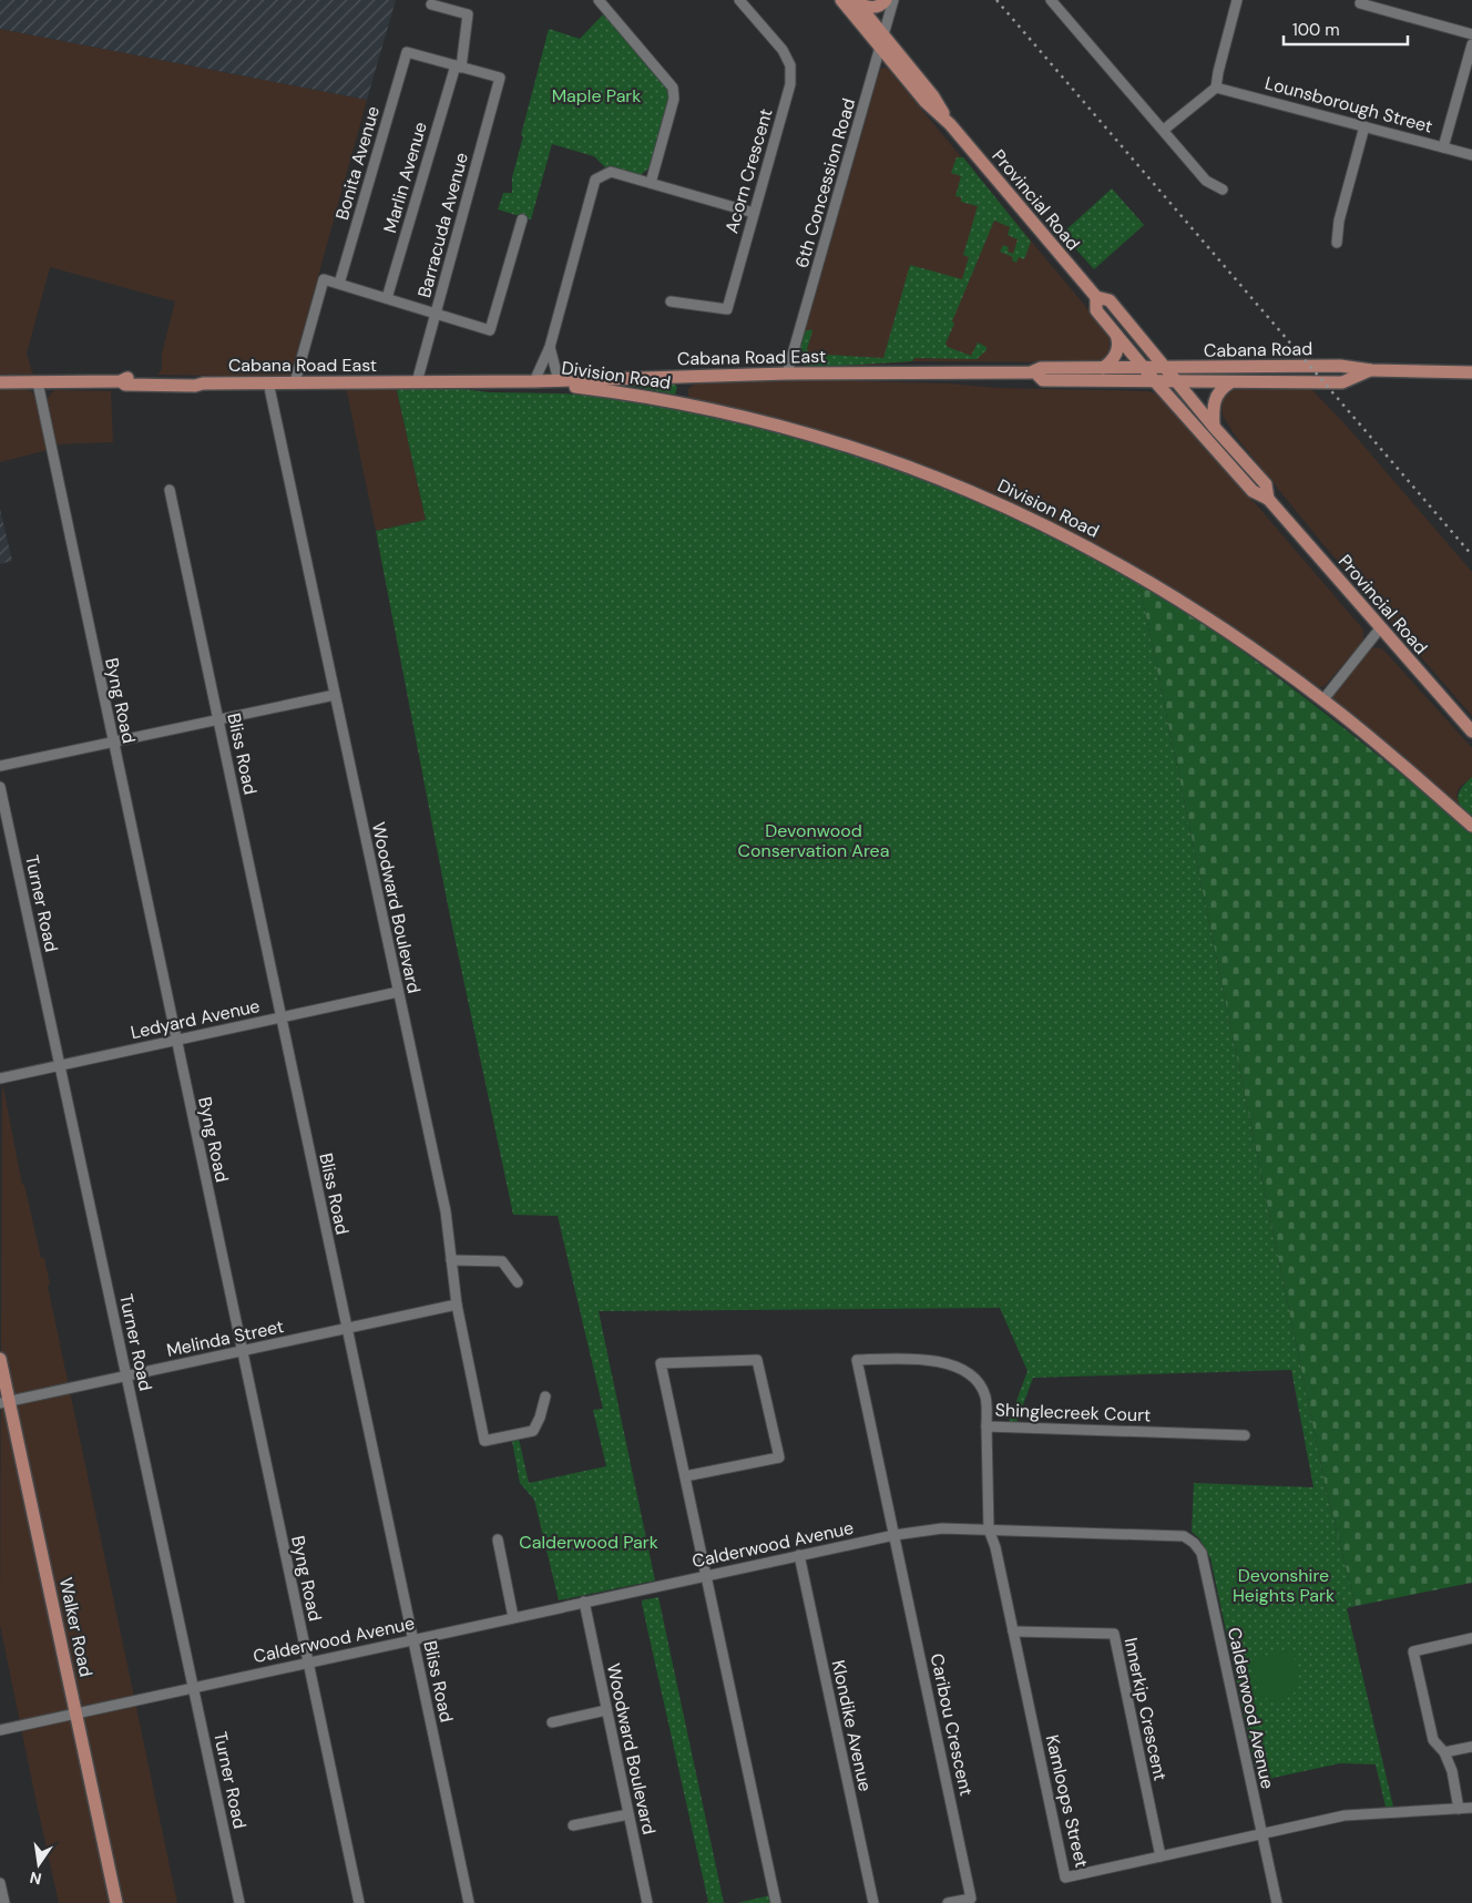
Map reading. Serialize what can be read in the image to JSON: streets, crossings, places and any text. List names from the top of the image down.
{
  "streets": {
    "main road": [
      "Provincial Road",
      "Cabana Road",
      "Cabana Road East",
      "Division Road",
      "Walker Road"
    ],
    "street": [
      "Lounsborough Street",
      "Bonita Avenue",
      "Acorn Crescent",
      "Marlin Avenue",
      "6th Concession Road",
      "Barracuda Avenue",
      "Byng Road",
      "Bliss Road",
      "Turner Road",
      "Woodward Boulevard",
      "Ledyard Avenue",
      "Melinda Street",
      "Shinglecreek Court",
      "Calderwood Avenue",
      "Innerkip Crescent",
      "Caribou Crescent",
      "Klondike Avenue",
      "Kamloops Street"
    ]
  },
  "crossings": [
    ["Bonita Avenue", "Marlin Avenue"],
    ["Bonita Avenue", "Barracuda Avenue"],
    ["Marlin Avenue", "Barracuda Avenue"],
    ["6th Concession Road", "Provincial Road"],
    ["6th Concession Road", "Cabana Road East"],
    ["Provincial Road", "Cabana Road"],
    ["Provincial Road", "Cabana Road East"],
    ["Barracuda Avenue", "Cabana Road East"],
    ["Cabana Road", "Cabana Road East"],
    ["Cabana Road East", "Division Road"],
    ["Cabana Road East", "Byng Road"],
    ["Cabana Road East", "Woodward Boulevard"],
    ["Byng Road", "Ledyard Avenue"],
    ["Byng Road", "Melinda Street"],
    ["Byng Road", "Calderwood Avenue"],
    ["Bliss Road", "Ledyard Avenue"],
    ["Bliss Road", "Melinda Street"],
    ["Bliss Road", "Calderwood Avenue"],
    ["Turner Road", "Ledyard Avenue"],
    ["Turner Road", "Melinda Street"],
    ["Turner Road", "Calderwood Avenue"],
    ["Woodward Boulevard", "Ledyard Avenue"],
    ["Woodward Boulevard", "Melinda Street"],
    ["Woodward Boulevard", "Calderwood Avenue"],
    ["Melinda Street", "Walker Road"],
    ["Shinglecreek Court", "Calderwood Avenue"],
    ["Shinglecreek Court", "Caribou Crescent"],
    ["Shinglecreek Court", "Kamloops Street"],
    ["Calderwood Avenue", "Walker Road"],
    ["Calderwood Avenue", "Caribou Crescent"],
    ["Calderwood Avenue", "Klondike Avenue"],
    ["Calderwood Avenue", "Kamloops Street"],
    ["Innerkip Crescent", "Kamloops Street"]
  ],
  "parks": [
    "Maple Park",
    "Devonwood Conservation Area",
    "Calderwood Park",
    "Devonshire Heights Park"
  ],
  "scale_bar": "100 m",
  "north": "bottom"
}
